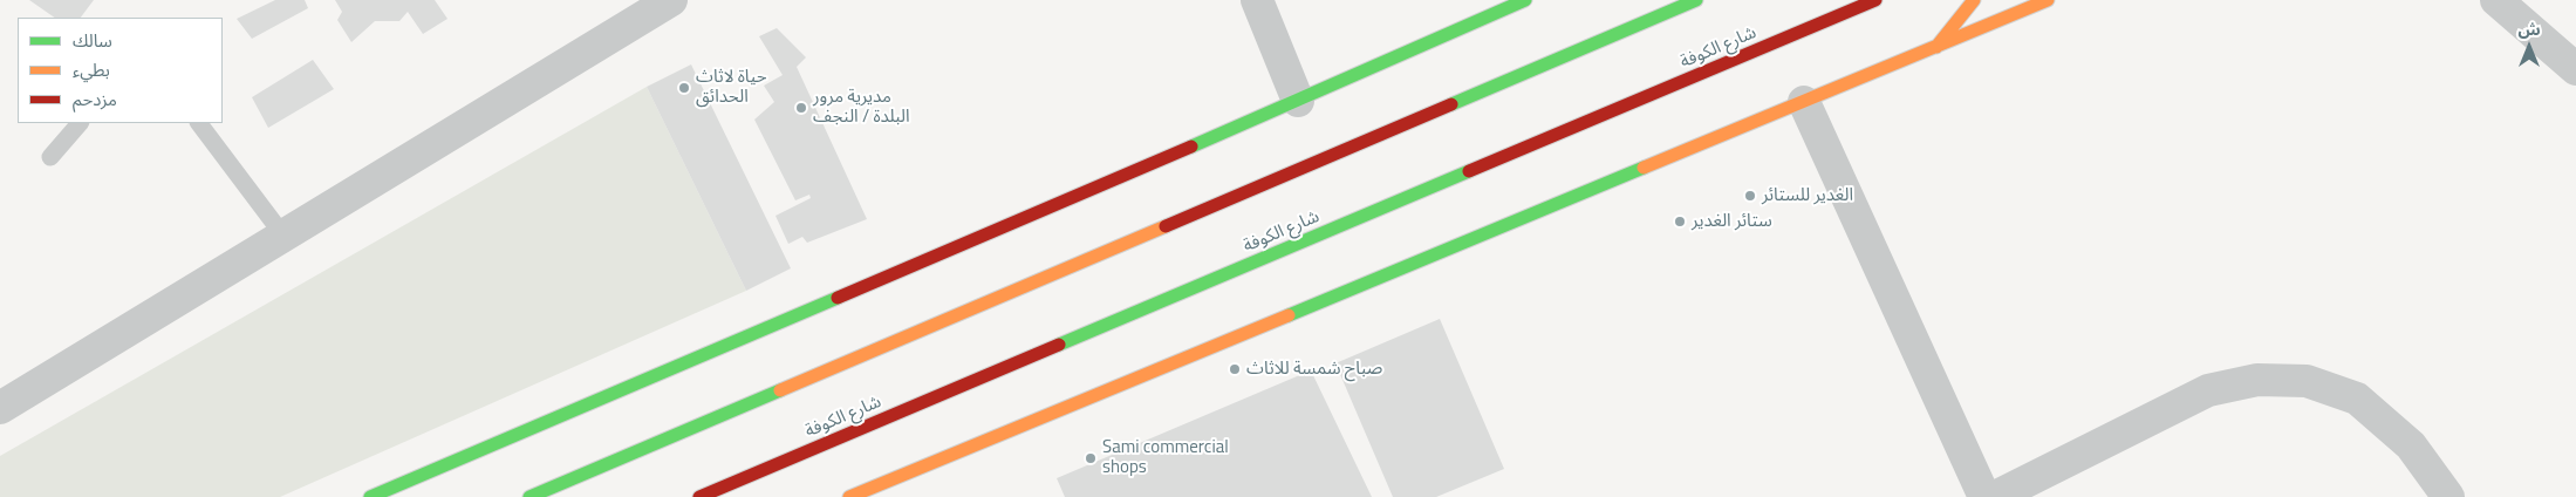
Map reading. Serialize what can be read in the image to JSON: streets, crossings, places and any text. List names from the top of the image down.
{
  "streets": {
    "main road": ["شارع الكوفة"]
  },
  "places": [
    "حياة لاثاث الحدائق",
    "مديرية مرور البلدة / النجف",
    "الغدير للستائر",
    "ستائر الغدير",
    "صباح شمسة للاثاث",
    "Sami commercial shops"
  ],
  "legend": ["سالك", "بطيء", "مزدحم"],
  "north": "top"
}
